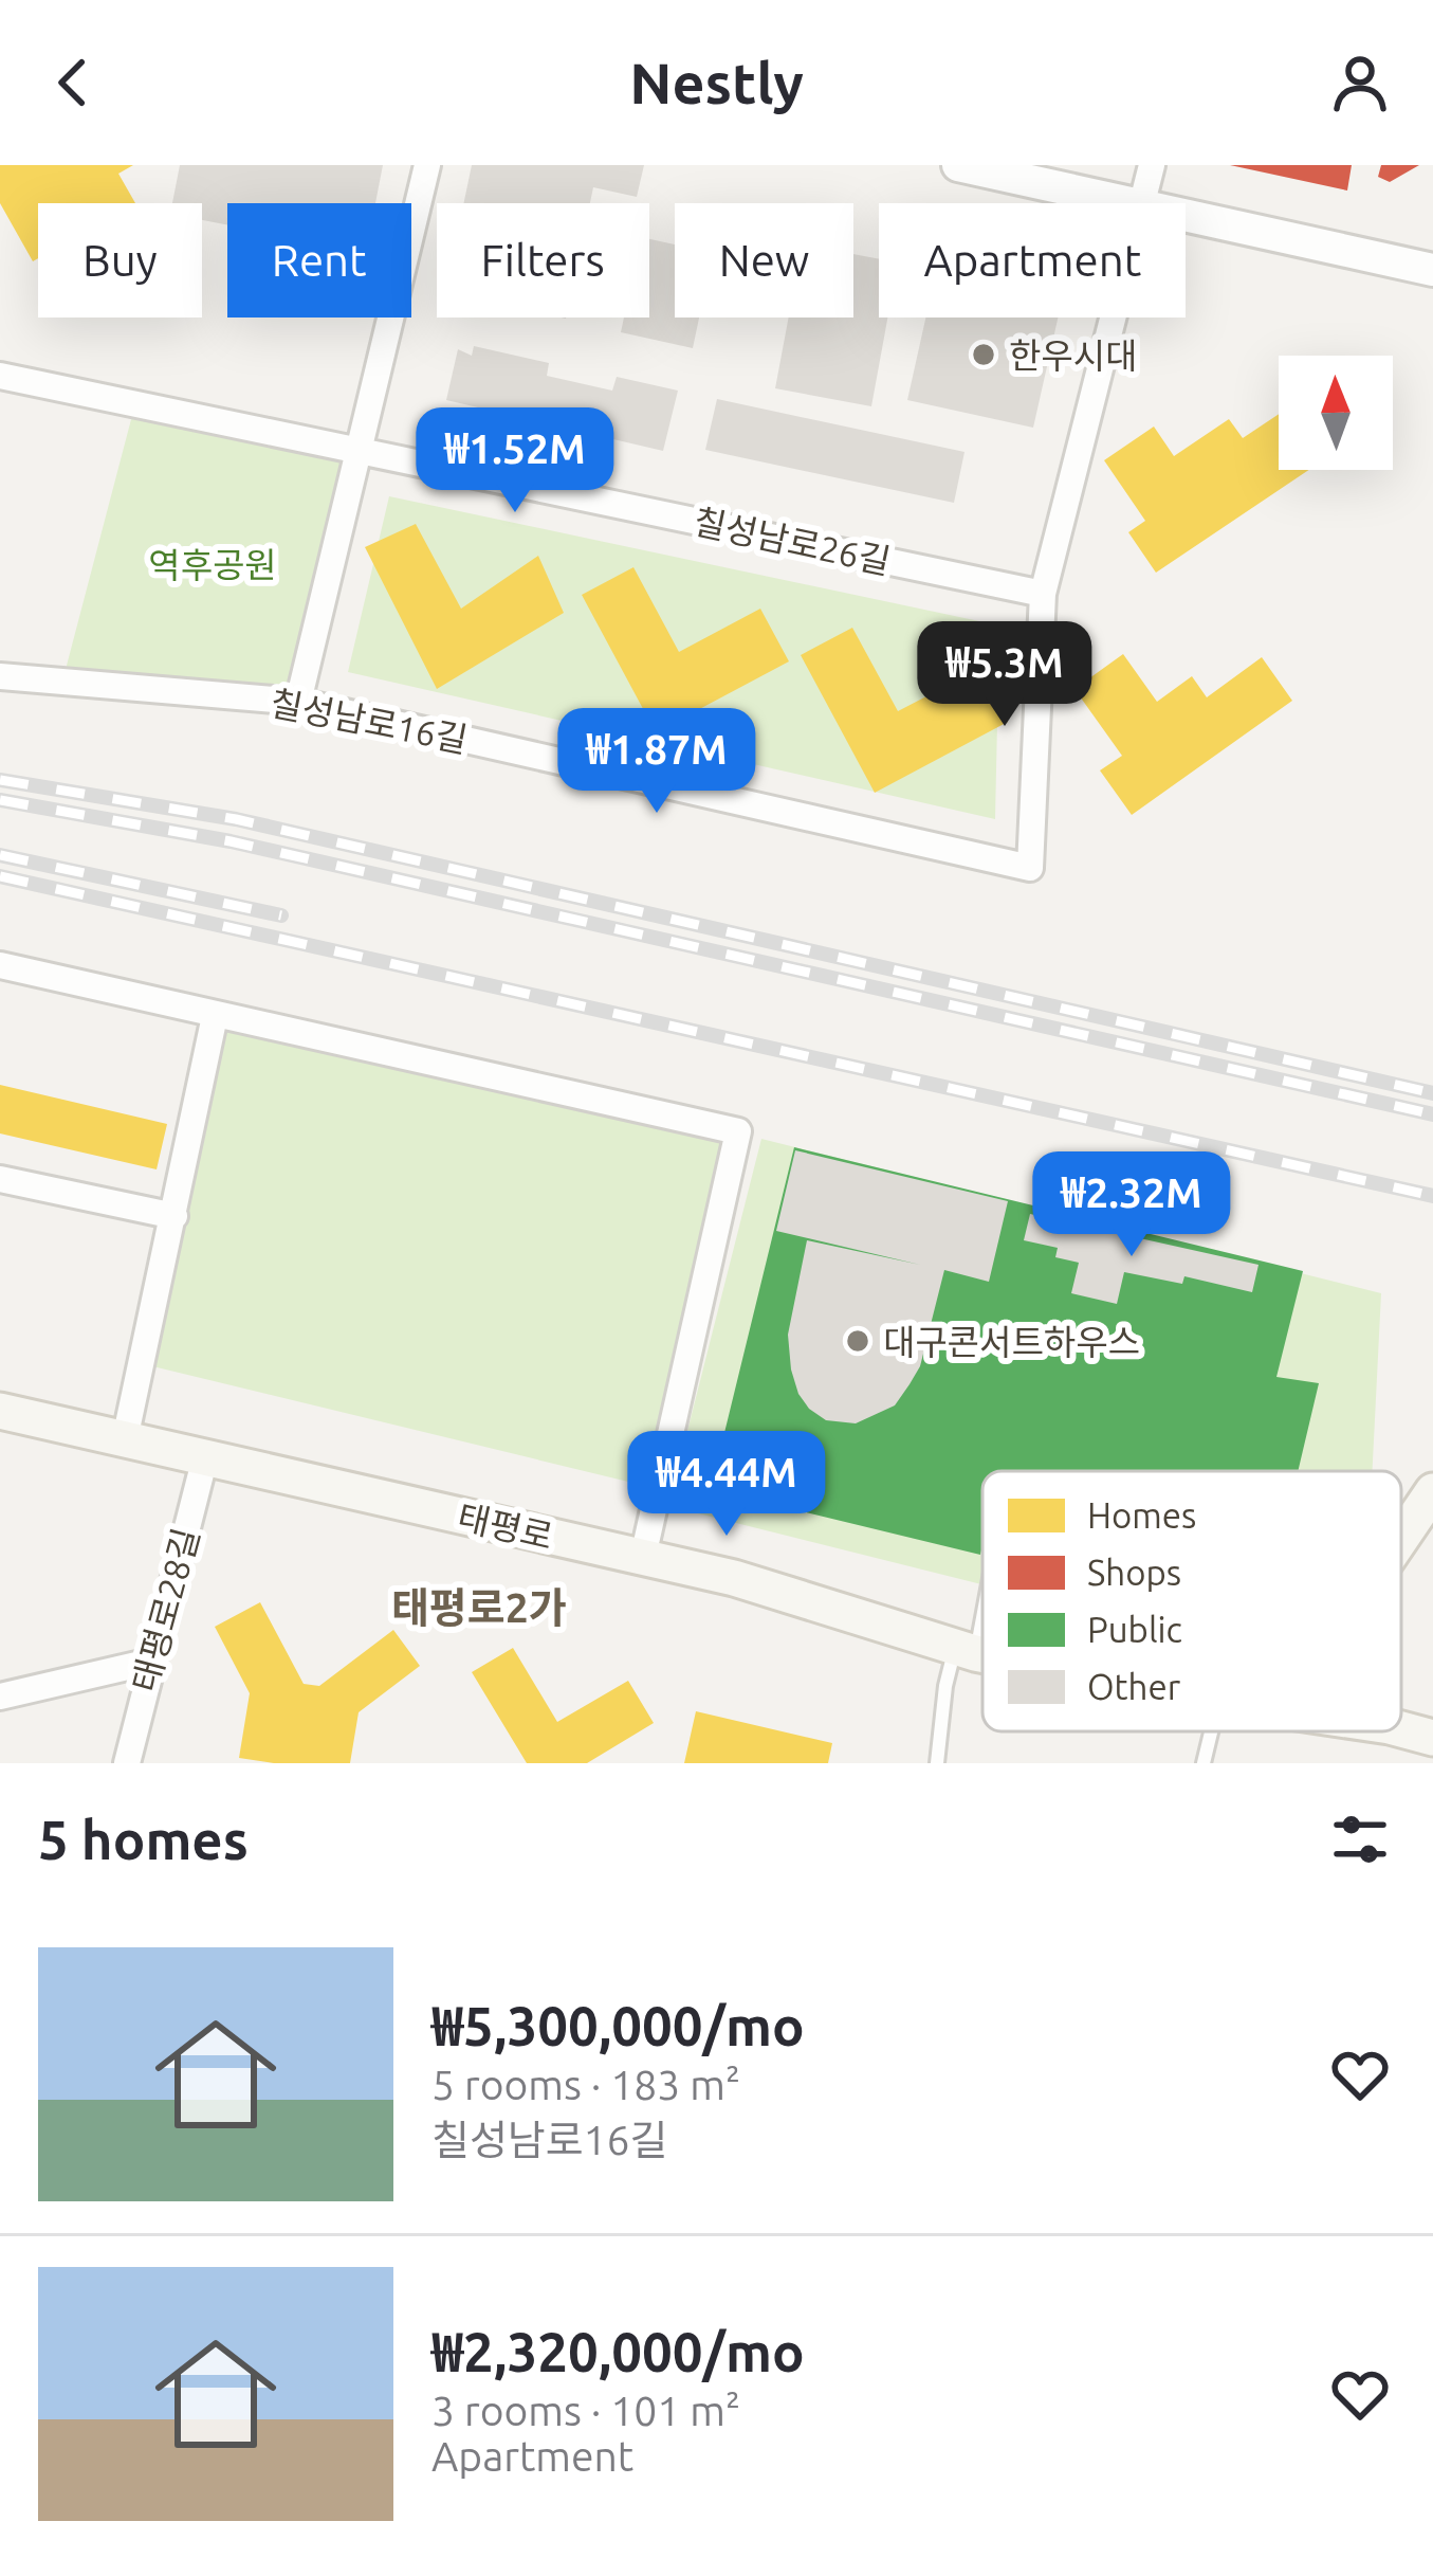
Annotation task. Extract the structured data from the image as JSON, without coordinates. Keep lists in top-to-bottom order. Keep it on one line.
{"streets":{"main road":["태평로"],"street":["칠성남로26길","칠성남로16길","태평로28길"]},"crossings":[["칠성남로26길","칠성남로16길"],["태평로","태평로28길"]],"districts":["태평로2가"],"parks":["역후공원"],"places":["한우시대","대구콘서트하우스"],"legend":["Homes","Shops","Public","Other"],"north":"top","page":{"header":"Nestly","chip":["Buy","Rent","Filters","New","Apartment"],"price":["₩1.52M","₩5.3M","₩1.87M","₩2.32M","₩4.44M"],"heading":"5 homes","list":[{"name":"₩5,300,000/mo","note":"5 rooms · 183 m² · 칠성남로16길"},{"name":"₩2,320,000/mo","note":"3 rooms · 101 m² · Apartment"}]}}
